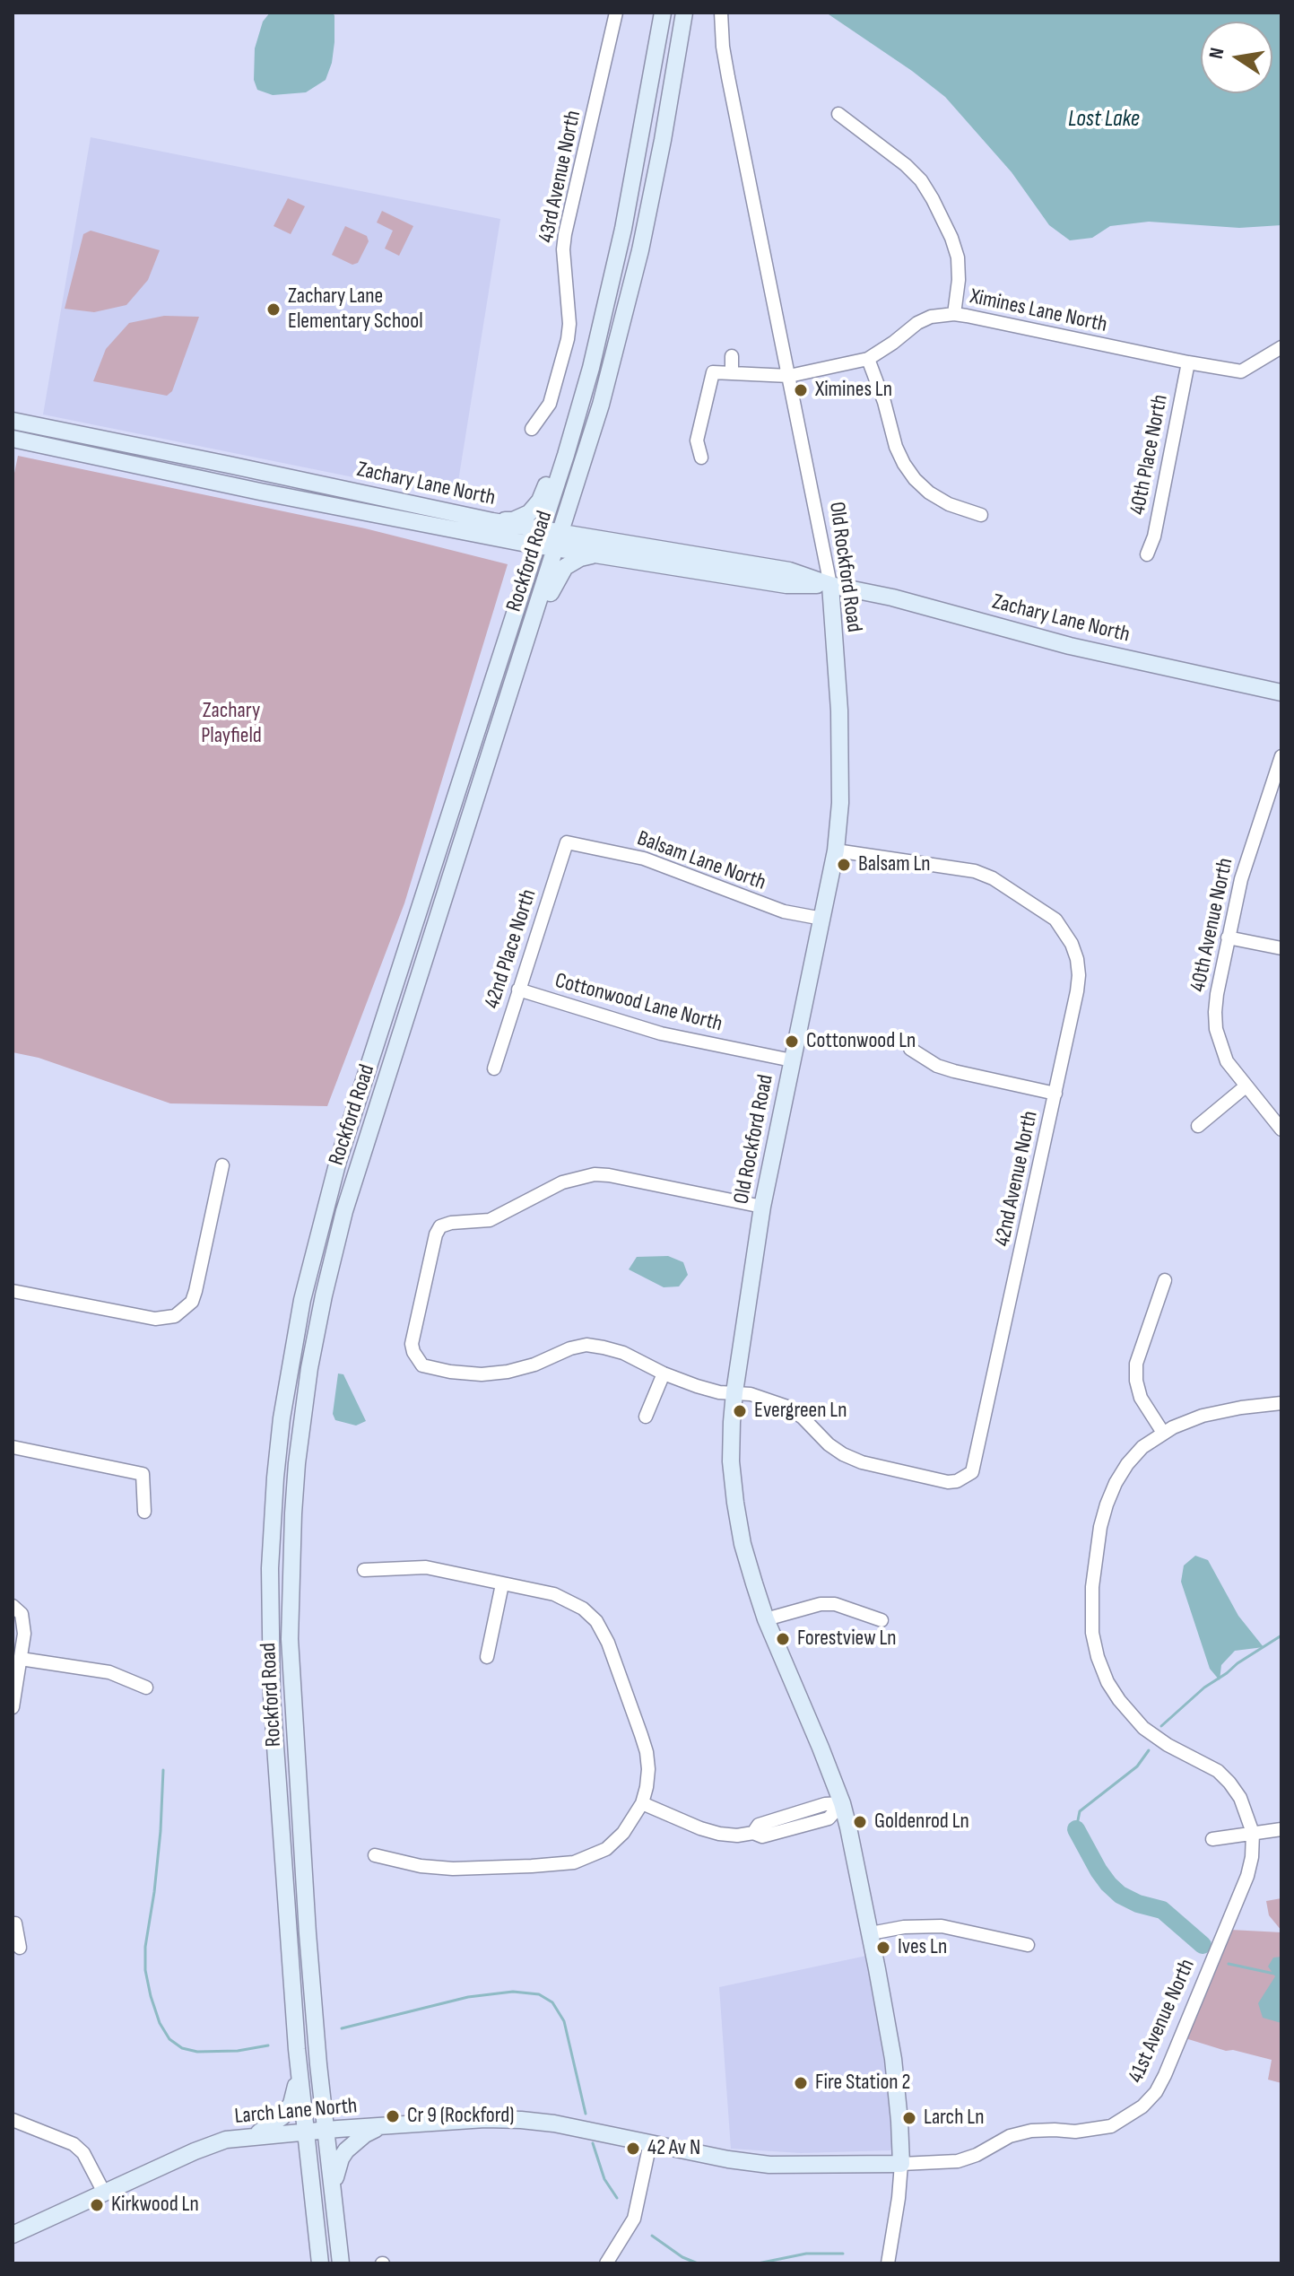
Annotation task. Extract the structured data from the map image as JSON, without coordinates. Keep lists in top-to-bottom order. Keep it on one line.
{"streets":{"main road":["Zachary Lane North","Rockford Road","Old Rockford Road","Larch Lane North"],"street":["43rd Avenue North","Ximines Lane North","40th Place North","Balsam Lane North","40th Avenue North","42nd Place North","Cottonwood Lane North","42nd Avenue North","41st Avenue North"]},"crossings":[["Ximines Lane North","40th Place North"],["Ximines Lane North","Old Rockford Road"],["Zachary Lane North","Rockford Road"],["Zachary Lane North","Old Rockford Road"],["Rockford Road","Larch Lane North"],["Old Rockford Road","Balsam Lane North"],["Old Rockford Road","Cottonwood Lane North"],["Old Rockford Road","42nd Avenue North"],["Old Rockford Road","41st Avenue North"],["Old Rockford Road","Larch Lane North"],["Balsam Lane North","42nd Place North"],["42nd Place North","Cottonwood Lane North"],["41st Avenue North","Larch Lane North"]],"water":["Lost Lake"],"parks":["Zachary Playfield"],"places":["Zachary Lane Elementary School","Ximines Ln","Balsam Ln","Cottonwood Ln","Evergreen Ln","Forestview Ln","Goldenrod Ln","Ives Ln","Fire Station 2","Cr 9 (Rockford)","Larch Ln","42 Av N","Kirkwood Ln"],"north":"left"}
